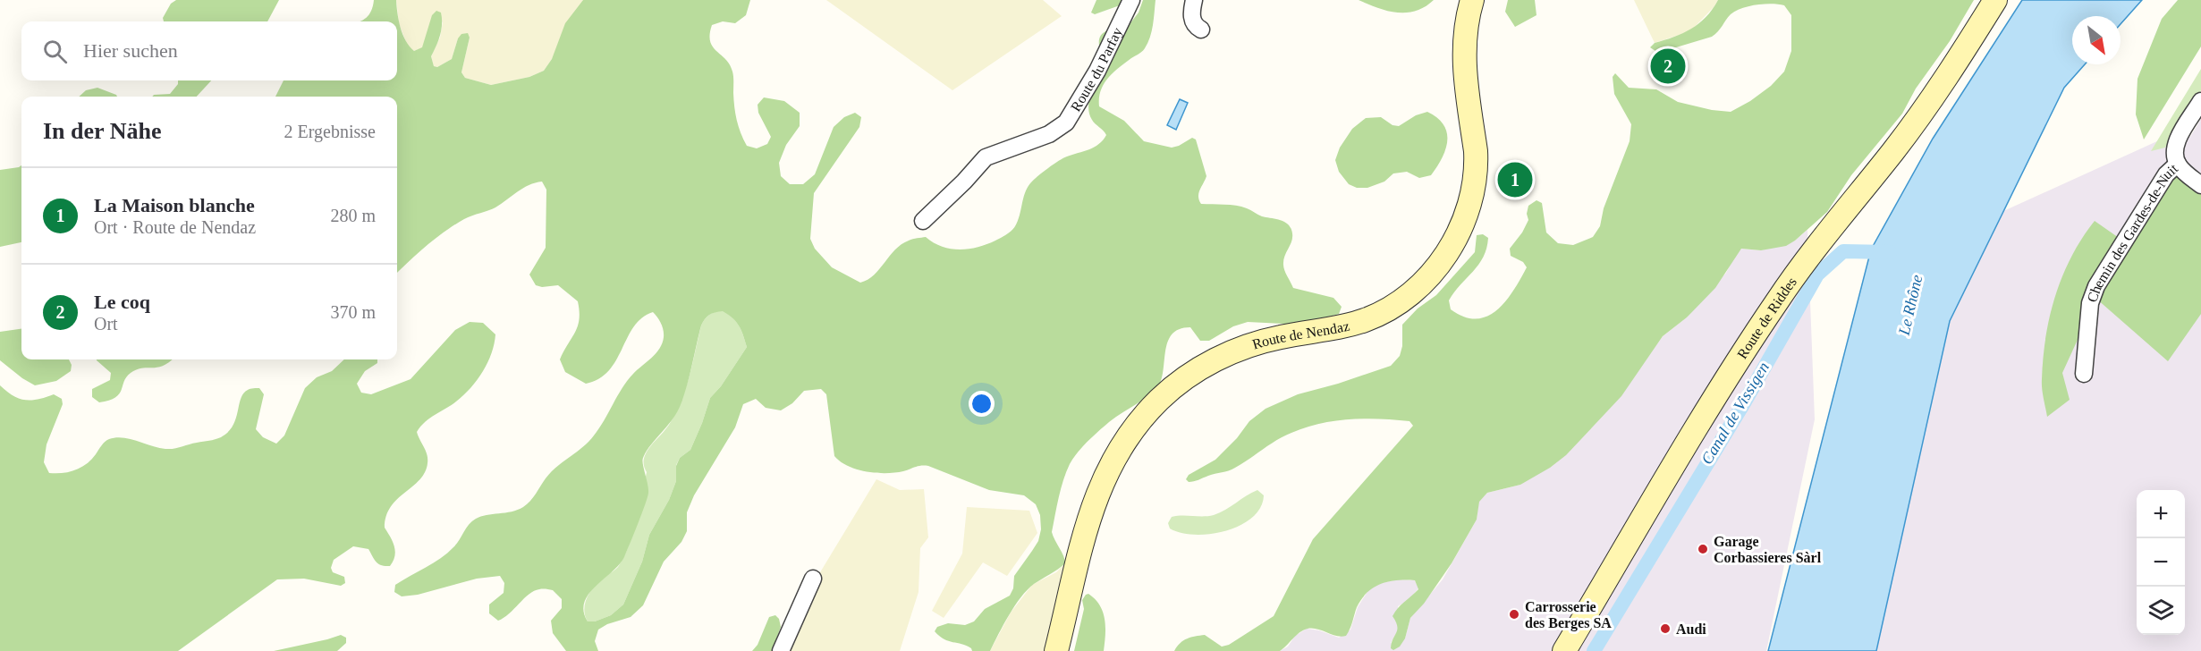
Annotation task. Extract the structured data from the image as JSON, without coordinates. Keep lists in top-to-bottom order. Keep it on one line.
{"streets":{"main road":["Route de Riddes","Route de Nendaz"],"street":["Route du Parfay","Chemin des Gardes-de-Nuit"]},"water":["Le Rhône","Canal de Vissigen"],"places":["Garage Corbassieres Sàrl","Carrosserie des Berges SA","Audi"],"north":"bottom right","page":{"search":"Hier suchen","pins":["2","1"],"heading":["In der Nähe","2 Ergebnisse"],"list":[{"mark":"1","name":"La Maison blanche","note":"Ort · Route de Nendaz","value":"280 m"},{"mark":"2","name":"Le coq","note":"Ort","value":"370 m"}],"map_buttons":["+","−"]}}
